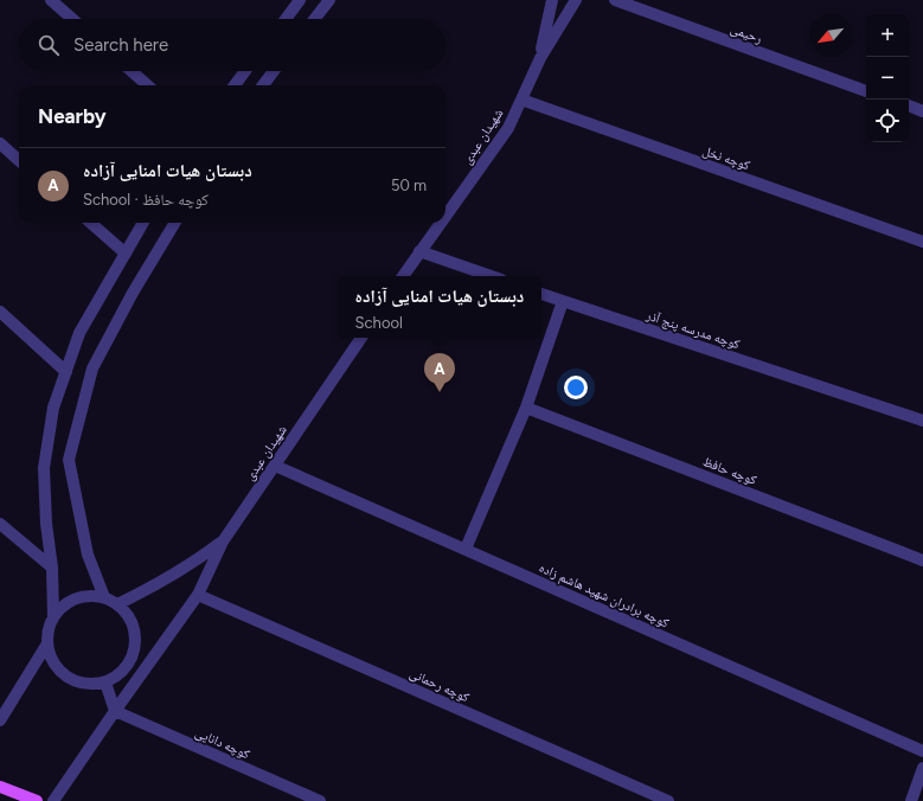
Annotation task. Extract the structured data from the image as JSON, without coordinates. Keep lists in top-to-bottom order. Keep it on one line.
{"streets":{"street":["رحیمی","شهیدان عبدی","کوچه نخل","کوچه مدرسه پنج آذر","کوچه حافظ","کوچه برادران شهید هاشم زاده","کوچه رحمانی","کوچه دانایی"]},"crossings":[["شهیدان عبدی","کوچه نخل"],["شهیدان عبدی","کوچه برادران شهید هاشم زاده"],["شهیدان عبدی","کوچه رحمانی"],["شهیدان عبدی","کوچه دانایی"]],"north":"bottom left","page":{"map_buttons":["+","−"],"search":"Search here","heading":"Nearby","list":[{"mark":"A","name":"دبستان هیات امنایی آزاده","note":"School · کوچه حافظ","value":"50 m"}],"popup":["دبستان هیات امنایی آزاده","School"],"pins":"A"}}
